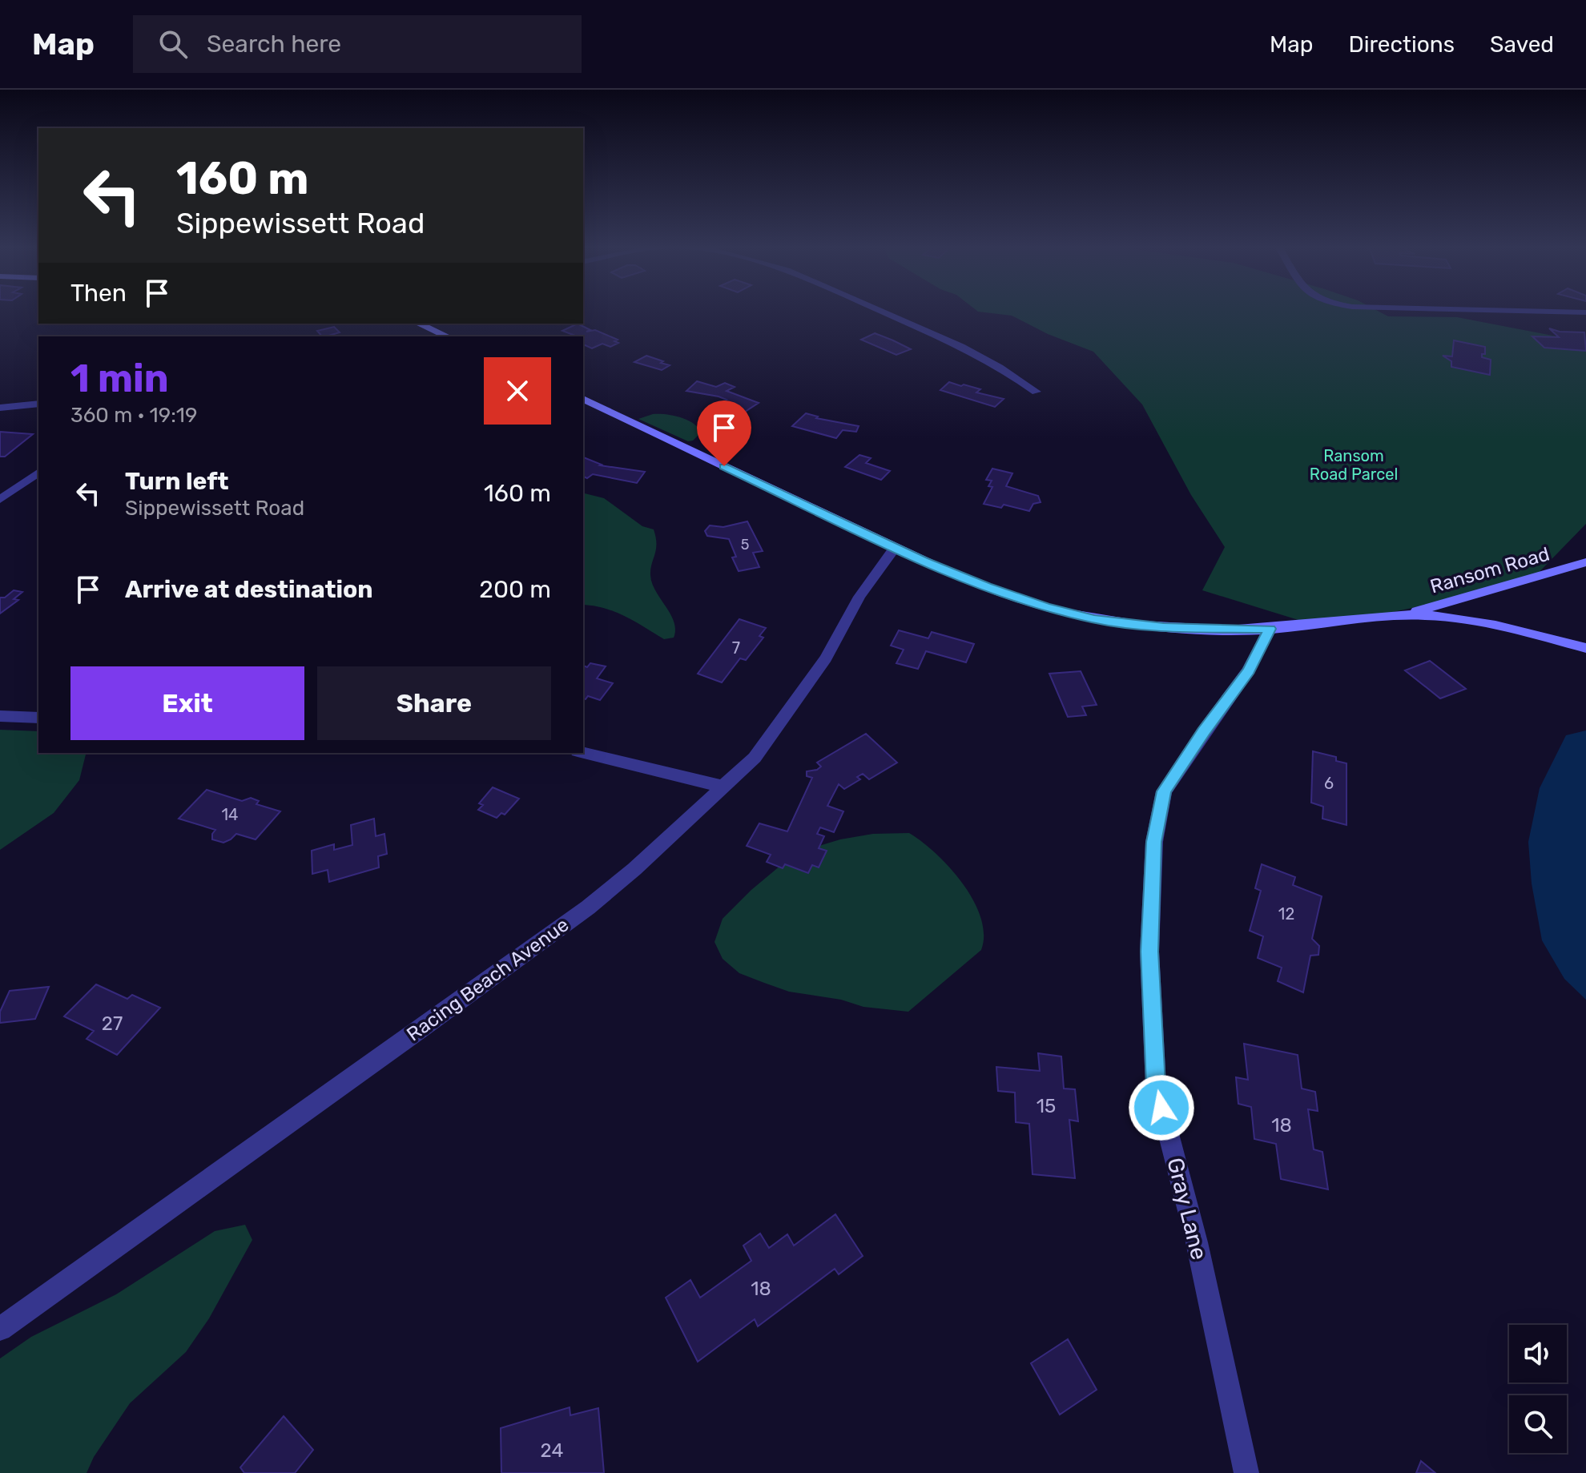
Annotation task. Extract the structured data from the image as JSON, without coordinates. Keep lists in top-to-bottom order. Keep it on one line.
{"streets":{"main road":["Ransom Road"],"street":["Racing Beach Avenue","Gray Lane"]},"parks":["Ransom Road Parcel"],"house_numbers":["5","7","6","14","12","27","15","18","18","24"],"page":{"header":"Map","search":"Search here","nav":["Map","Directions","Saved"],"turn":["160 m","Sippewissett Road"],"then":"Then","heading":["1 min","360 m · 19:19"],"list":[{"name":"Turn left","note":"Sippewissett Road","value":"160 m"},{"name":"Arrive at destination","value":"200 m"}],"buttons":["Exit","Share"]}}
